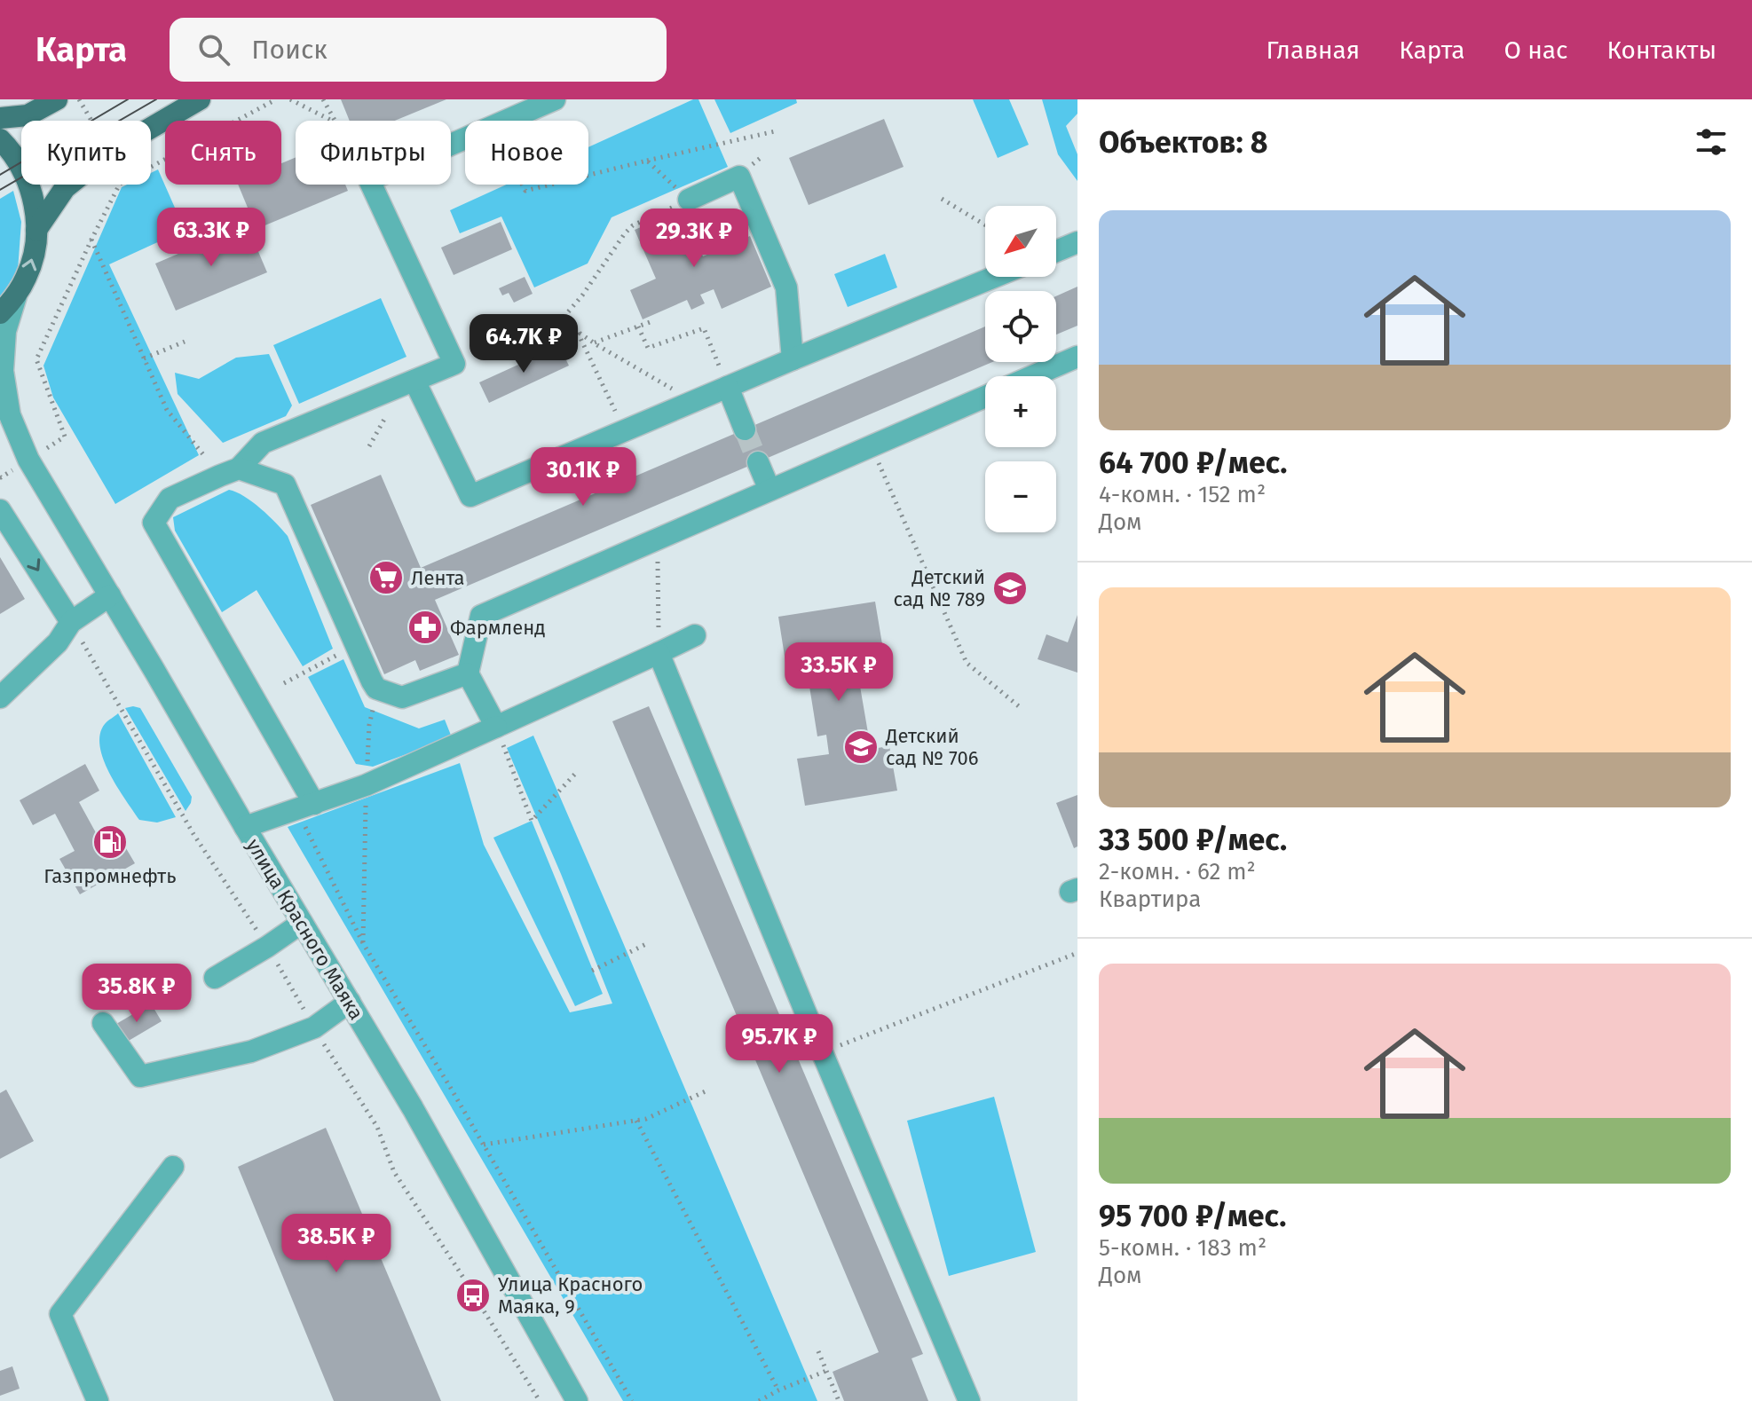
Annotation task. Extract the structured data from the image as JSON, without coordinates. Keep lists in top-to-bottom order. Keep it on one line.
{"streets":{"street":["улица Красного Маяка"]},"places":{"supermarket":["Лента"],"school or university":["Детский сад № 789","Детский сад № 706"],"pharmacy":["Фармленд"],"fuel station":["Газпромнефть"],"bus stop":["Улица Красного Маяка, 9"]},"north":"bottom left","page":{"header":"Карта","search":"Поиск","nav":["Главная","Карта","О нас","Контакты"],"heading":"Объектов: 8","chip":["Купить","Снять","Фильтры","Новое"],"list":[{"name":"64 700 ₽/мес.","note":"4-комн. · 152 m² · Дом"},{"name":"33 500 ₽/мес.","note":"2-комн. · 62 m² · Квартира"},{"name":"95 700 ₽/мес.","note":"5-комн. · 183 m² · Дом"}],"map_buttons":["+","−"],"price":["63.3K ₽","29.3K ₽","64.7K ₽","30.1K ₽","33.5K ₽","35.8K ₽","95.7K ₽","38.5K ₽"]}}
